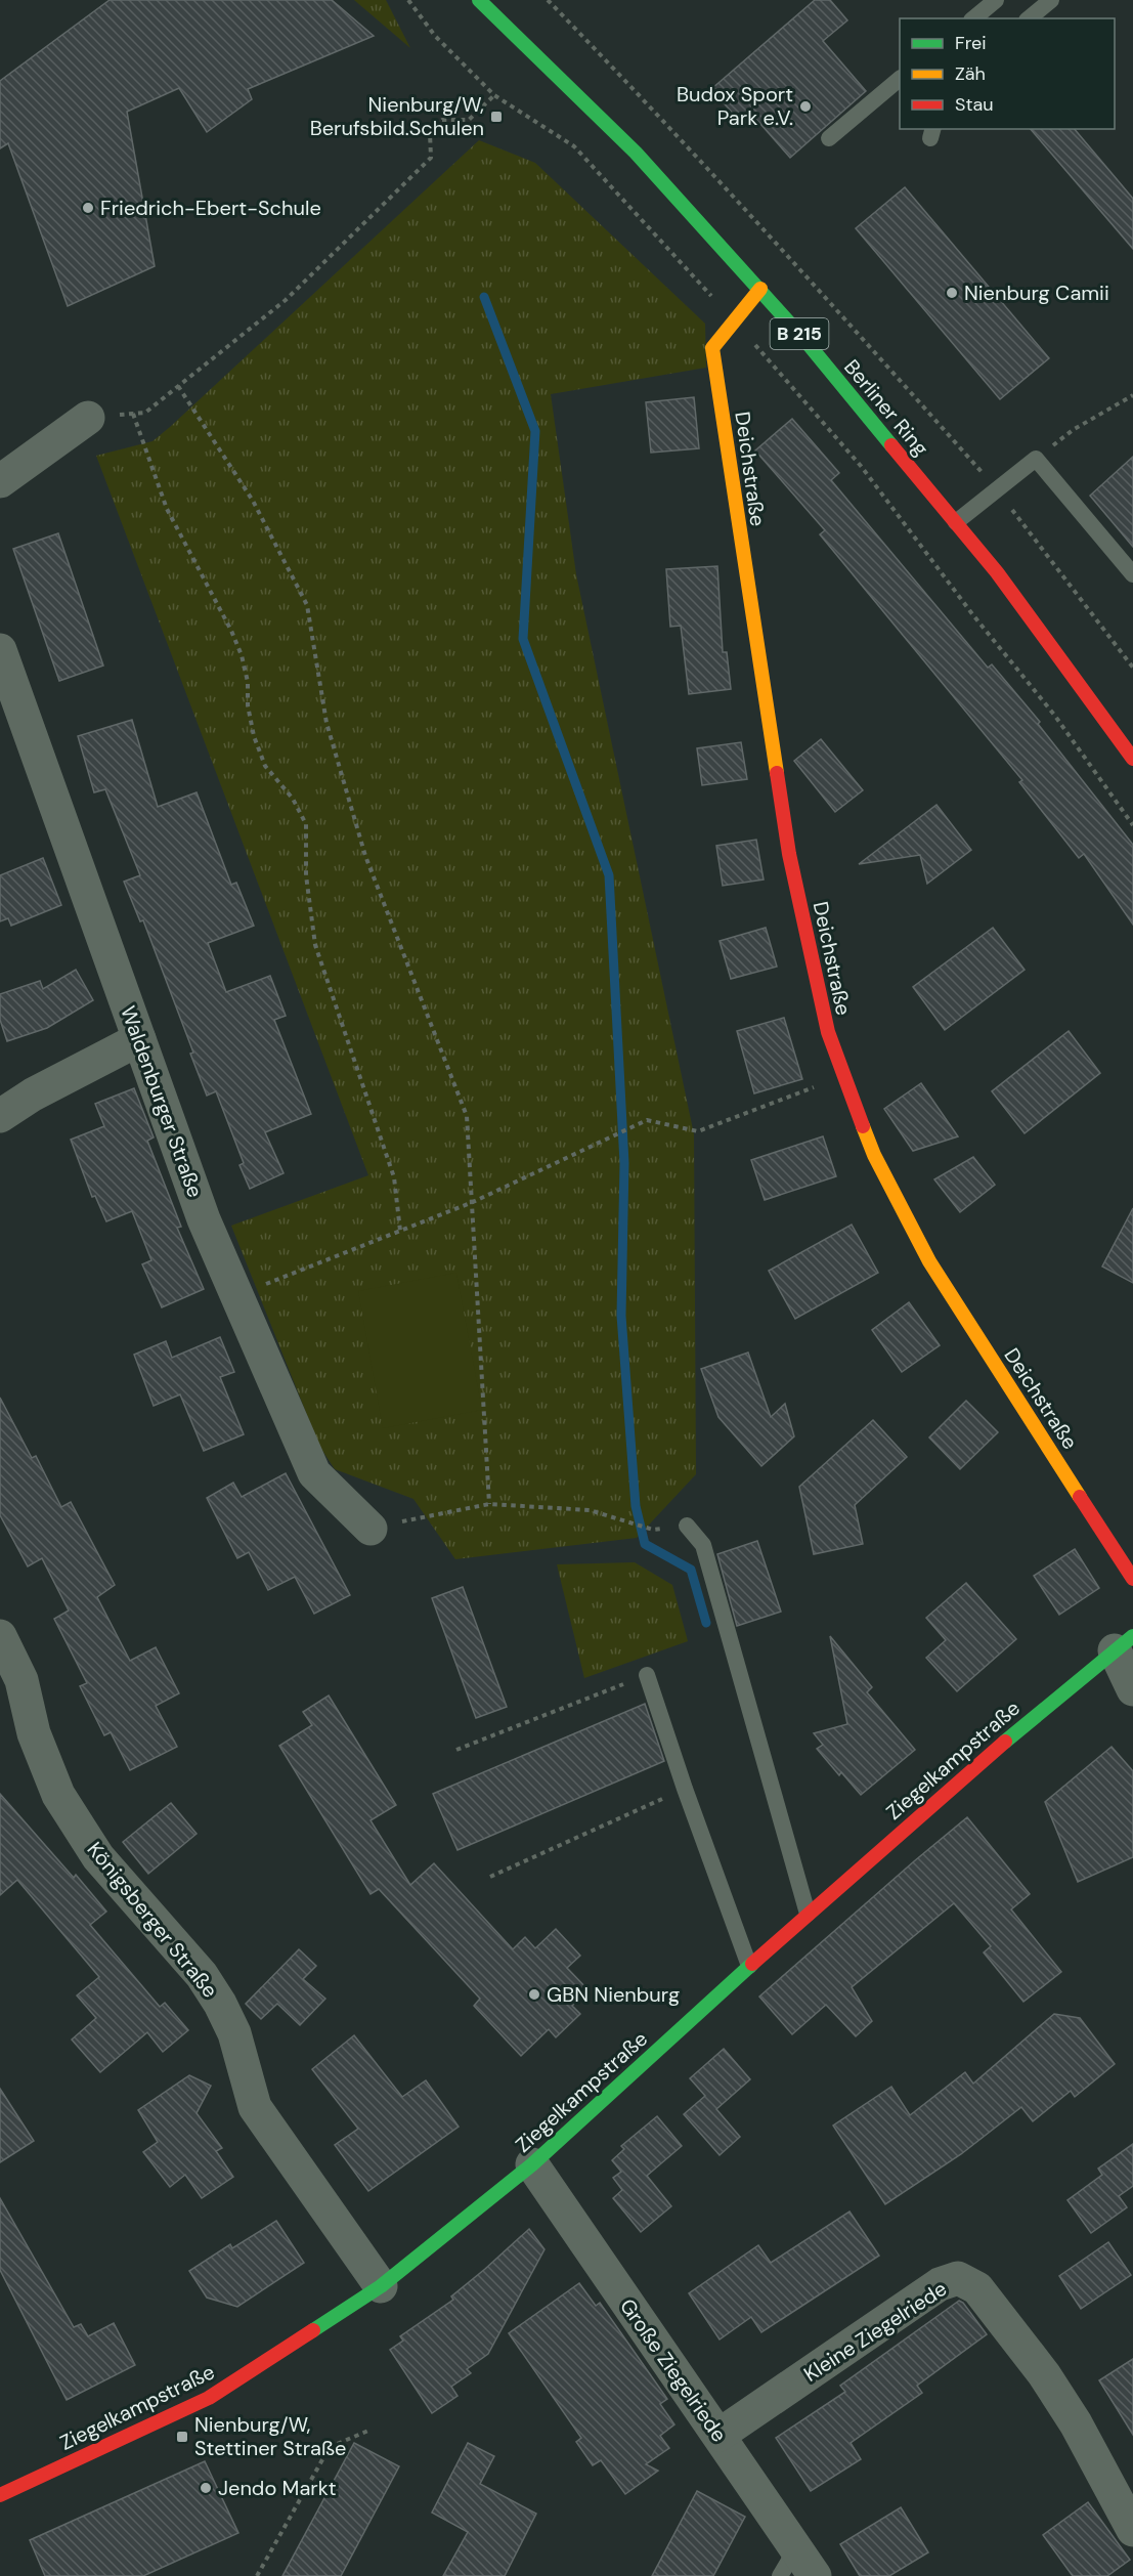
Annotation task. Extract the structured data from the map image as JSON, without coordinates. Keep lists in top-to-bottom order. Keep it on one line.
{"streets":{"street":["B 215","Berliner Ring","Deichstraße","Waldenburger Straße","Ziegelkampstraße","Königsberger Straße","Kleine Ziegelriede","Große Ziegelriede"]},"crossings":[["Berliner Ring","Deichstraße"],["Ziegelkampstraße","Königsberger Straße"],["Ziegelkampstraße","Große Ziegelriede"],["Kleine Ziegelriede","Große Ziegelriede"]],"places":{"other":["Budox Sport Park e.V.","Friedrich-Ebert-Schule","Nienburg Camii","GBN Nienburg","Jendo Markt"],"transit":["Nienburg/W, Berufsbild.Schulen","Nienburg/W, Stettiner Straße"]},"legend":["Frei","Zäh","Stau"]}
